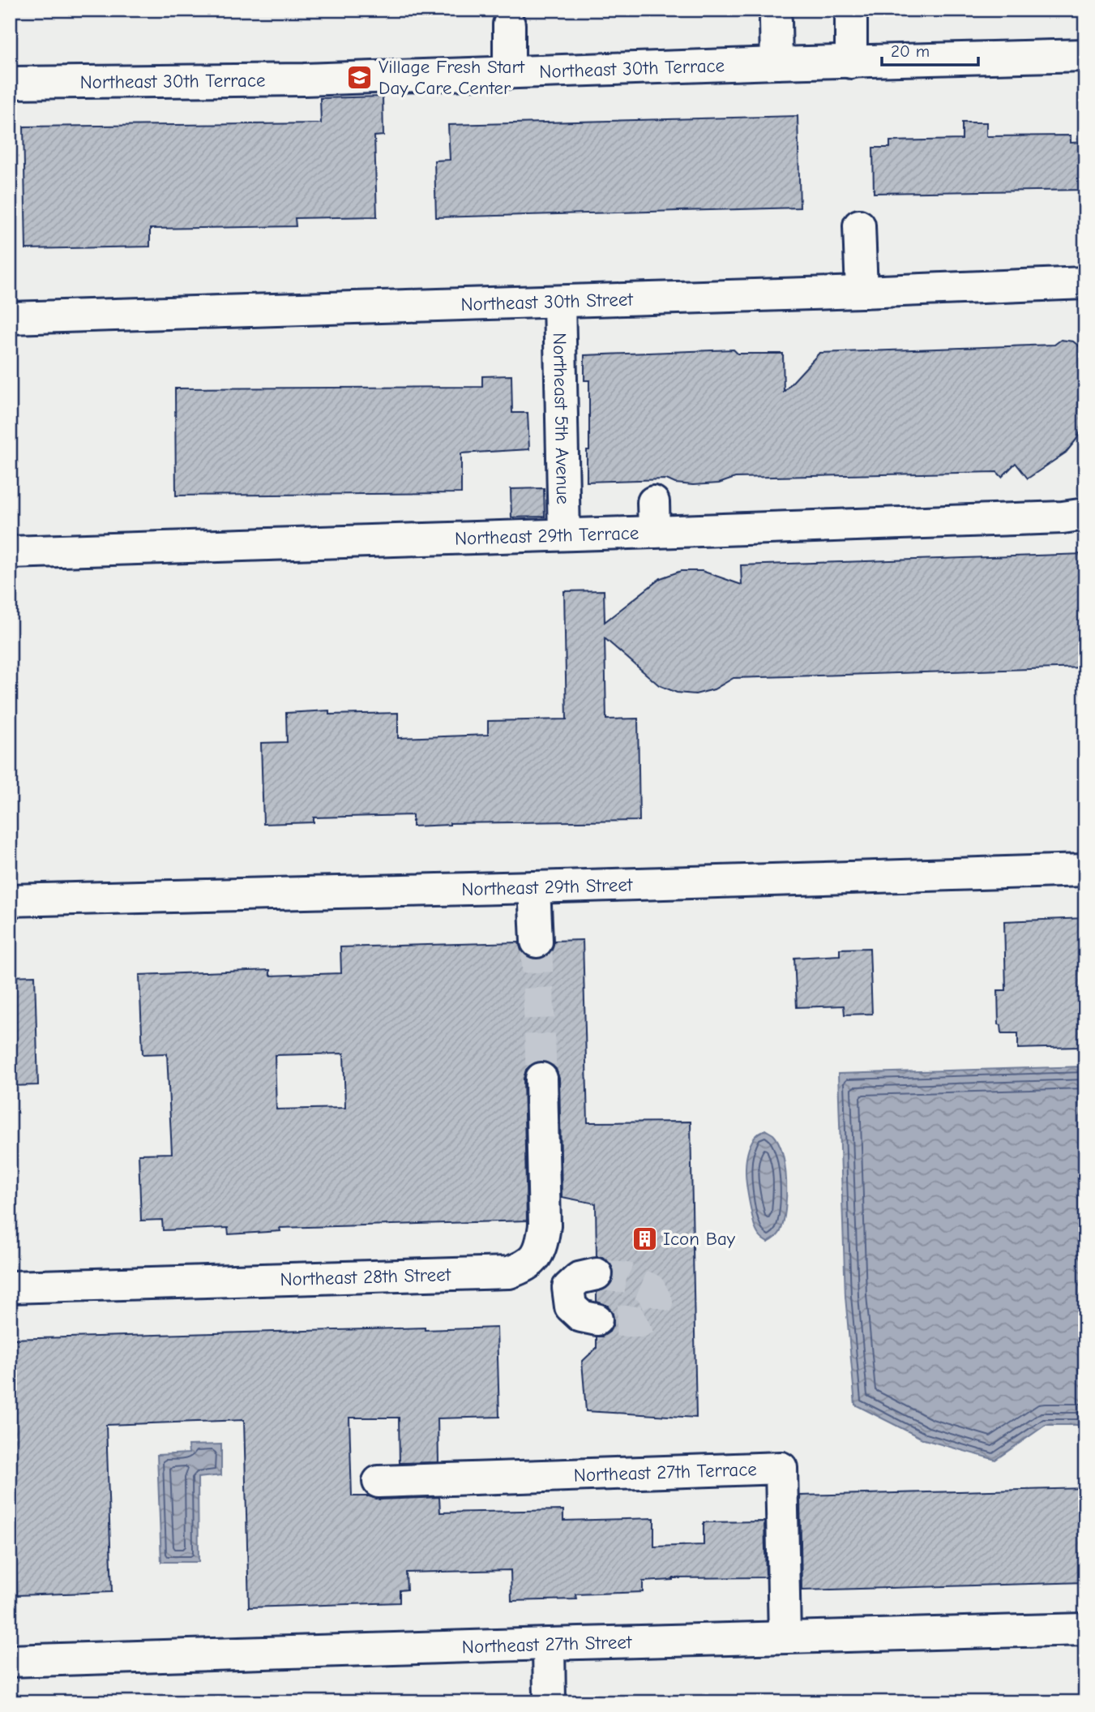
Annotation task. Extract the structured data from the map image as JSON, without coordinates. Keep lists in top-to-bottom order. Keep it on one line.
{"streets":{"street":["Northeast 30th Terrace","Northeast 30th Street","Northeast 5th Avenue","Northeast 29th Terrace","Northeast 29th Street","Northeast 28th Street","Northeast 27th Terrace","Northeast 27th Street"]},"crossings":[["Northeast 30th Street","Northeast 5th Avenue"],["Northeast 5th Avenue","Northeast 29th Terrace"],["Northeast 27th Terrace","Northeast 27th Street"]],"places":{"school or university":["Village Fresh Start Day Care Center"],"building":["Icon Bay"]},"scale_bar":"20 m"}
